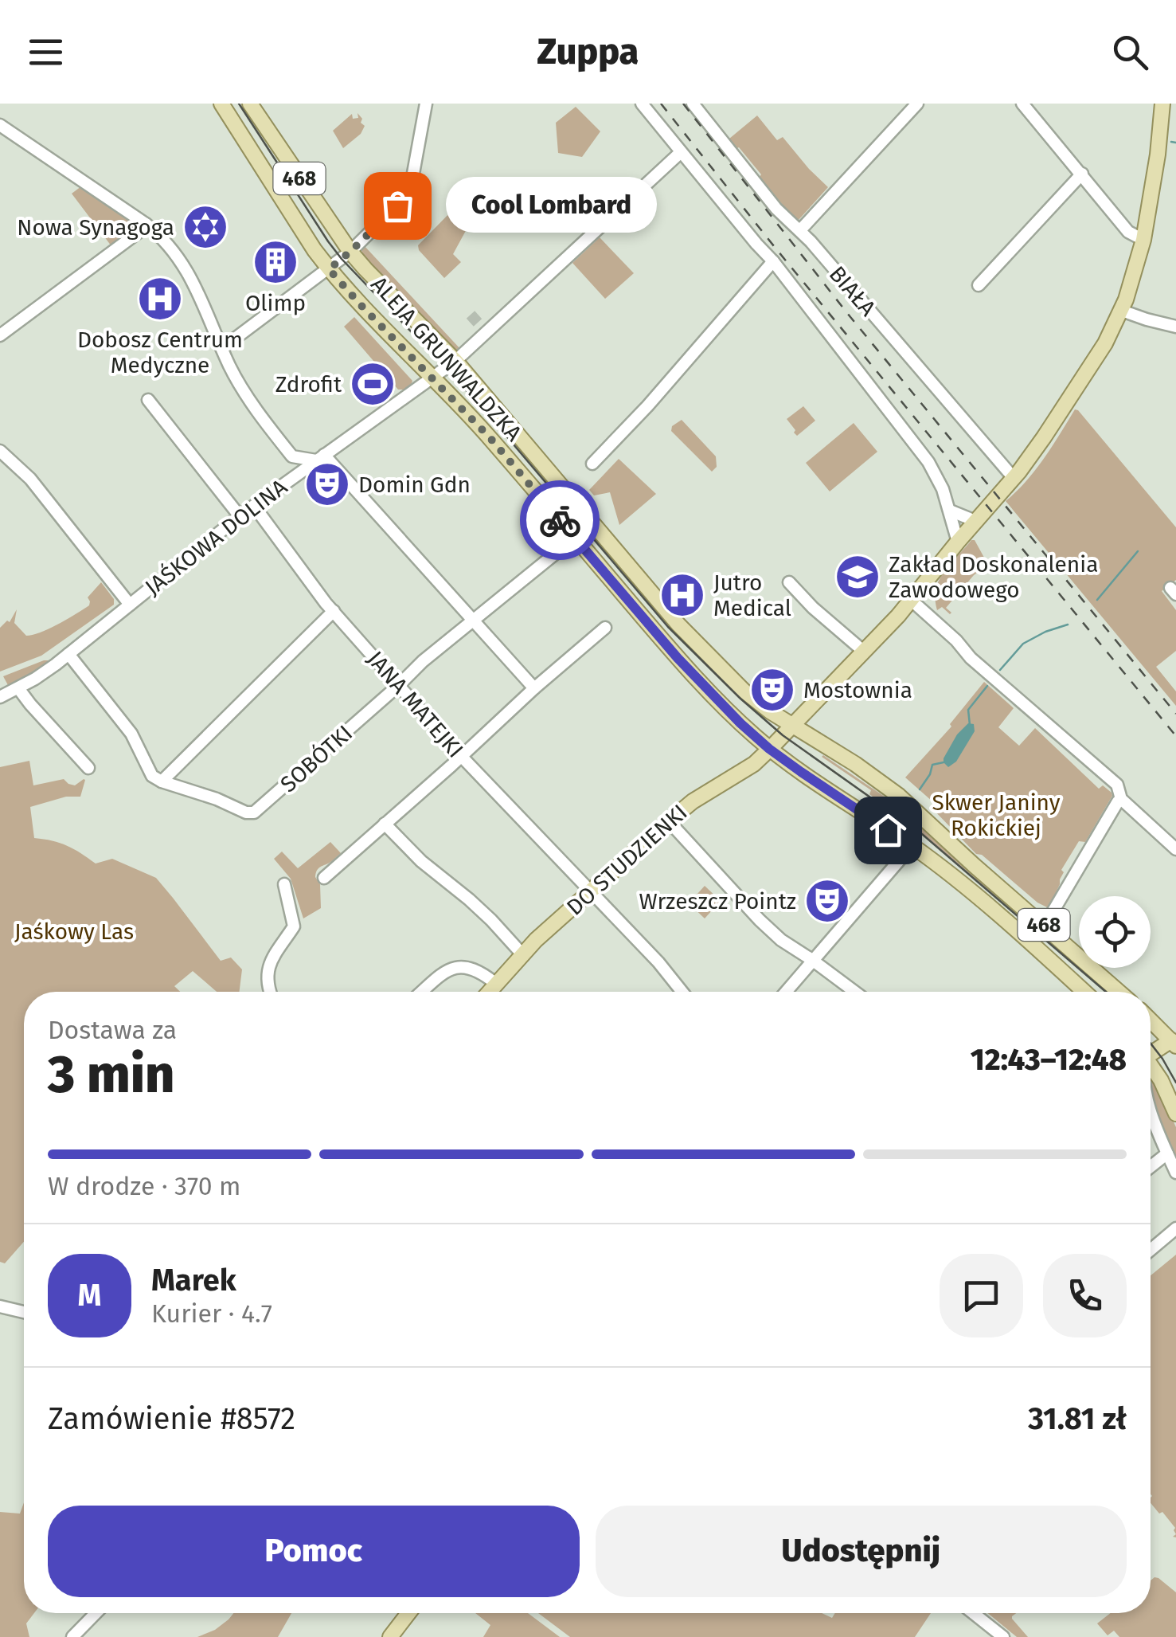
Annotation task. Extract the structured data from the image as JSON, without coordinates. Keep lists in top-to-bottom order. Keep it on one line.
{"streets":{"main road":["468","ALEJA GRUNWALDZKA","DO STUDZIENKI"],"street":["BIAŁA","JAŚKOWA DOLINA","JANA MATEJKI","SOBÓTKI"]},"crossings":[["BIAŁA","DO STUDZIENKI"],["ALEJA GRUNWALDZKA","JAŚKOWA DOLINA"],["ALEJA GRUNWALDZKA","SOBÓTKI"],["ALEJA GRUNWALDZKA","DO STUDZIENKI"],["JAŚKOWA DOLINA","JANA MATEJKI"],["JANA MATEJKI","SOBÓTKI"],["JANA MATEJKI","DO STUDZIENKI"]],"parks":["Skwer Janiny Rokickiej","Jaśkowy Las"],"places":{"other":["Cool Lombard"],"synagogue":["Nowa Synagoga"],"building":["Olimp"],"hospital":["Dobosz Centrum Medyczne","Jutro Medical"],"sports":["Zdrofit"],"theatre":["Domin Gdn","Mostownia","Wrzeszcz Pointz"],"school or university":["Zakład Doskonalenia Zawodowego"]},"page":{"header":"Zuppa","bubble":"Cool Lombard","heading":["3 min","Dostawa za","12:43–12:48"],"panel":["Marek","Kurier · 4.7","Zamówienie #8572","31.81 zł"],"bar":"W drodze · 370 m","round":"M","buttons":["Pomoc","Udostępnij"]}}
